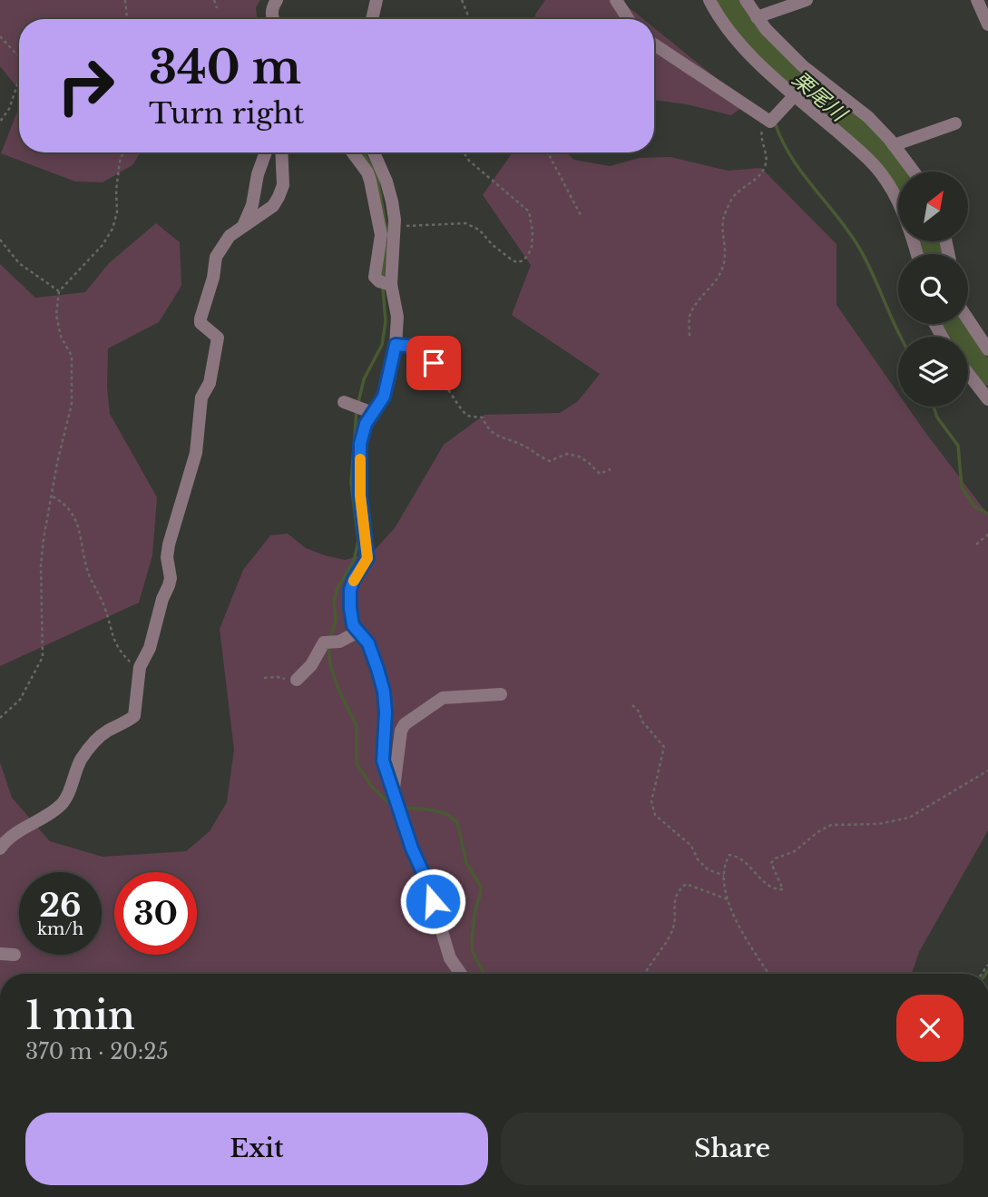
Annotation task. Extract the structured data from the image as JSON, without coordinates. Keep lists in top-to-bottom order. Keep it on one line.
{"water":["栗尾川"],"north":"top right","page":{"turn":["340 m","Turn right"],"speed":"26 km/h","limit":"30","heading":["1 min","370 m · 20:25"],"buttons":["Exit","Share"]}}
